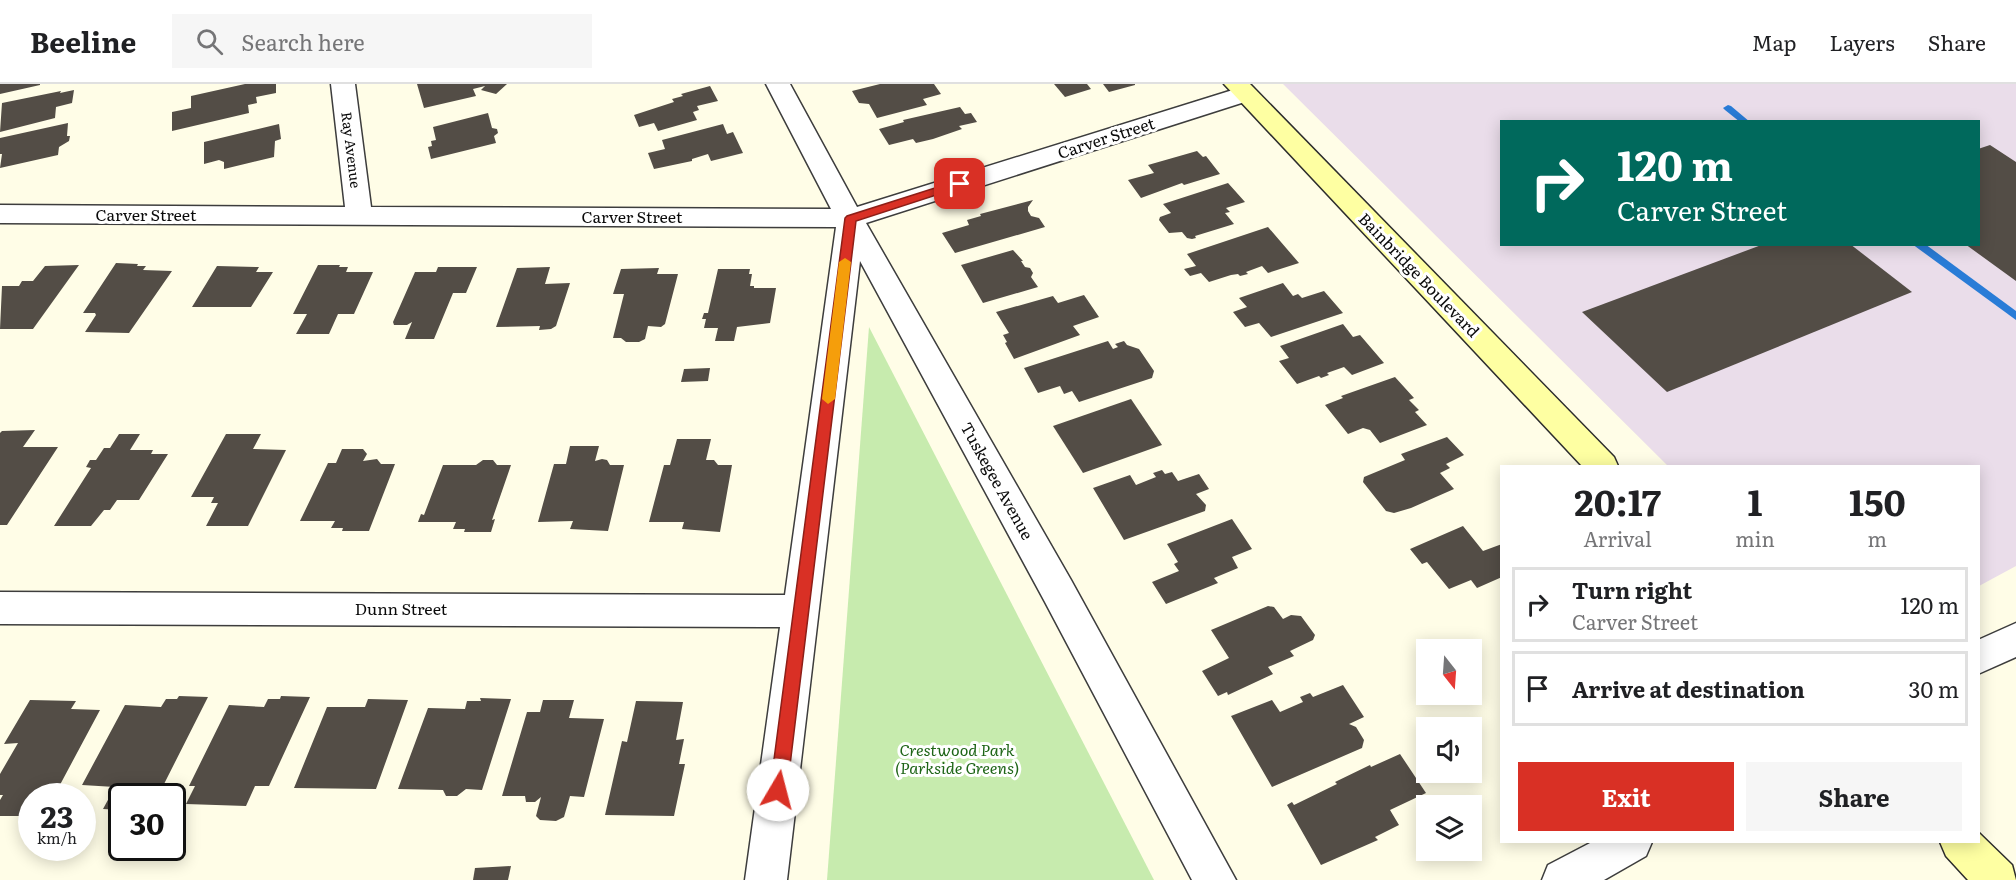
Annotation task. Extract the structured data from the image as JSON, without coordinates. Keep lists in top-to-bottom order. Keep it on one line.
{"streets":{"main road":["Bainbridge Boulevard"],"street":["Carver Street","Ray Avenue","Tuskegee Avenue","Dunn Street"]},"crossings":[["Carver Street","Ray Avenue"],["Carver Street","Bainbridge Boulevard"],["Carver Street","Tuskegee Avenue"]],"parks":["Crestwood Park (Parkside Greens)"],"north":"bottom","page":{"header":"Beeline","search":"Search here","nav":["Map","Layers","Share"],"turn":["120 m","Carver Street"],"eta":["20:17","Arrival","1","min","150","m"],"list":[{"name":"Turn right","note":"Carver Street","value":"120 m"},{"name":"Arrive at destination","value":"30 m"}],"buttons":["Exit","Share"],"speed":"23 km/h","limit":"30"}}
